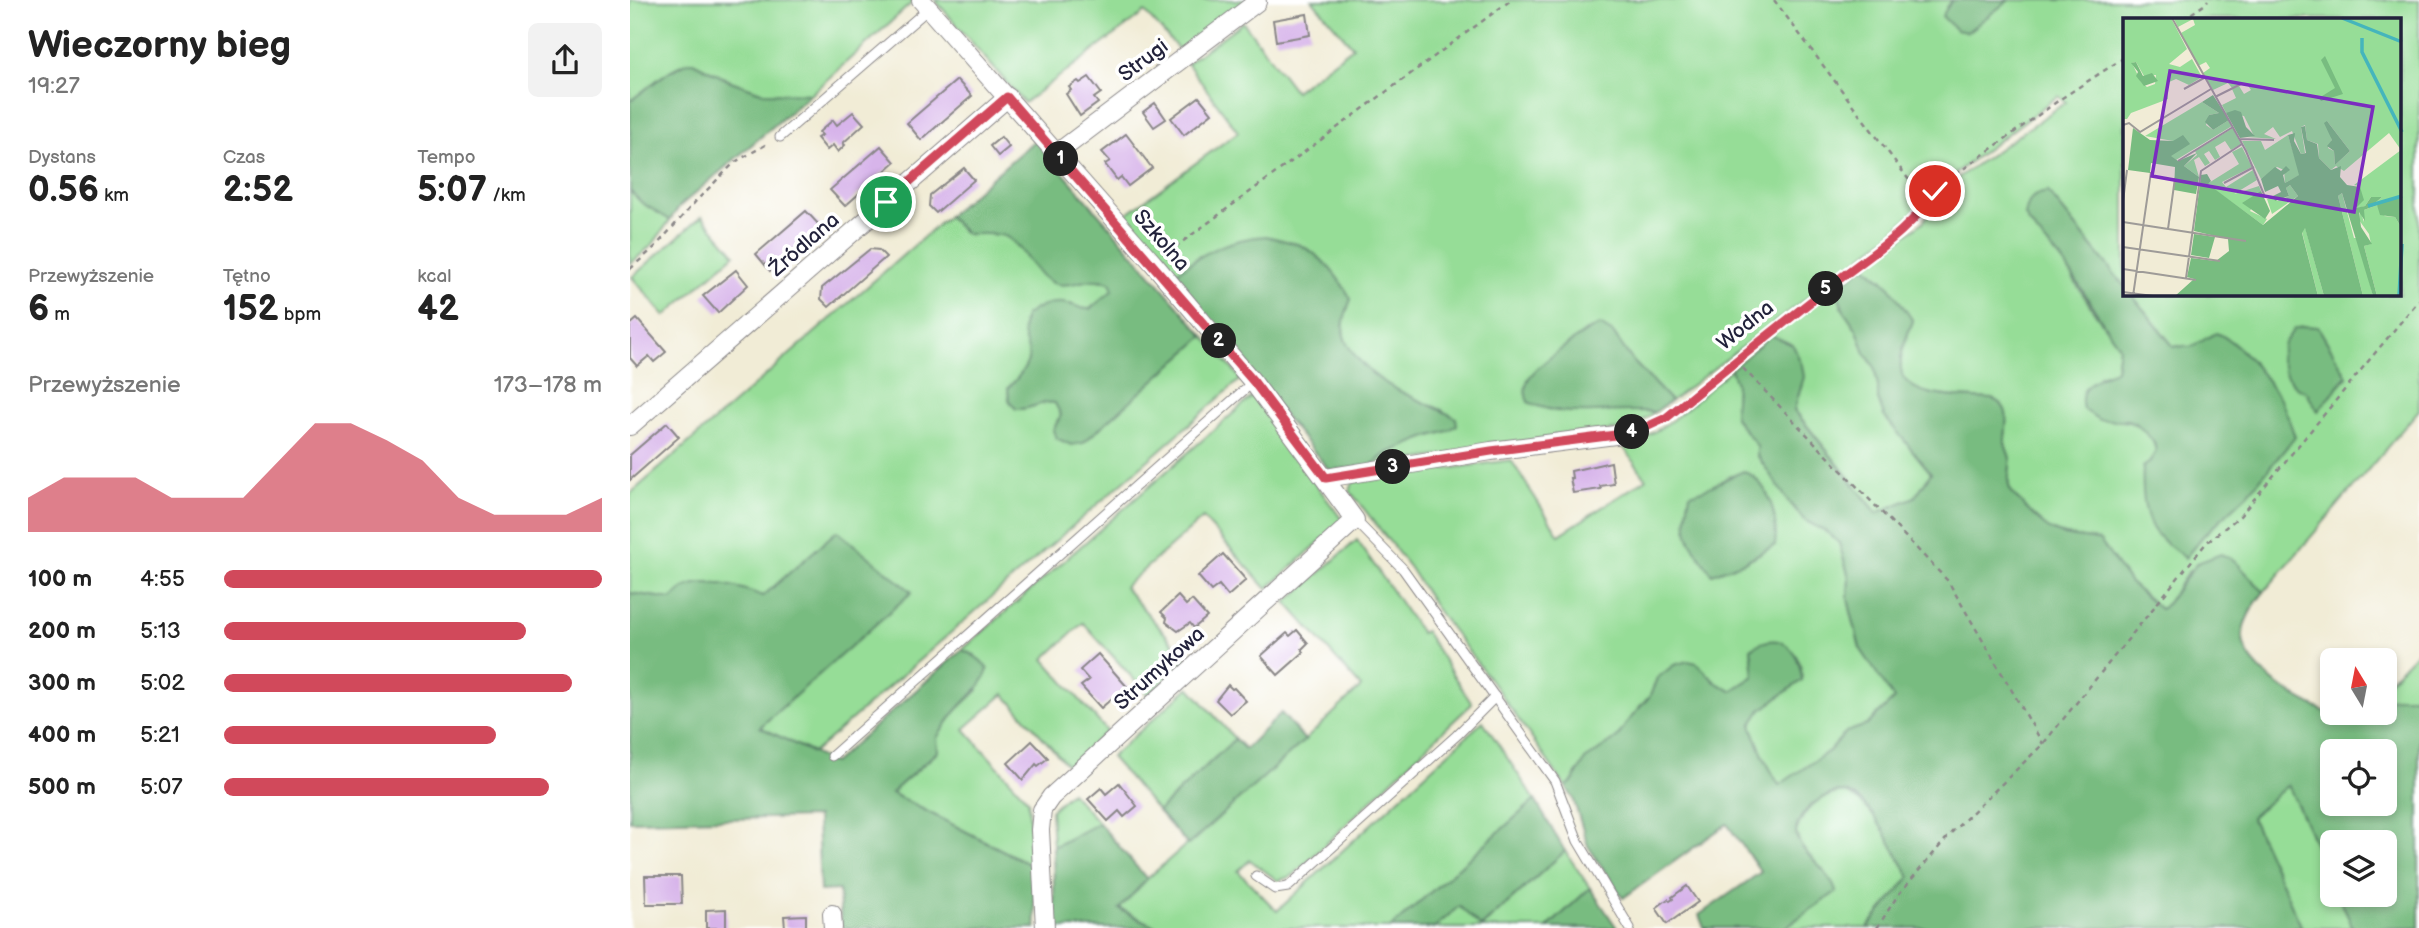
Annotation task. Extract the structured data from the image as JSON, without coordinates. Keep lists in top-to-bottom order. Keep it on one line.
{"streets":{"street":["Strugi","Szkolna","Źródlana","Strumykowa"],"path":["Wodna"]},"crossings":[["Strugi","Szkolna"],["Szkolna","Źródlana"],["Szkolna","Strumykowa"]],"north":"top","page":{"heading":["Wieczorny bieg","19:27"],"stats":[["Dystans","0.56 km"],["Czas","2:52"],["Tempo","5:07 /km"],["Przewyższenie","6 m"],["Tętno","152 bpm"],["kcal","42"]],"pins":["1","5","2","4","3"],"chart":["Przewyższenie","173–178 m"],"list":[{"name":"100 m","note":"4:55"},{"name":"200 m","note":"5:13"},{"name":"300 m","note":"5:02"},{"name":"400 m","note":"5:21"},{"name":"500 m","note":"5:07"}]}}
